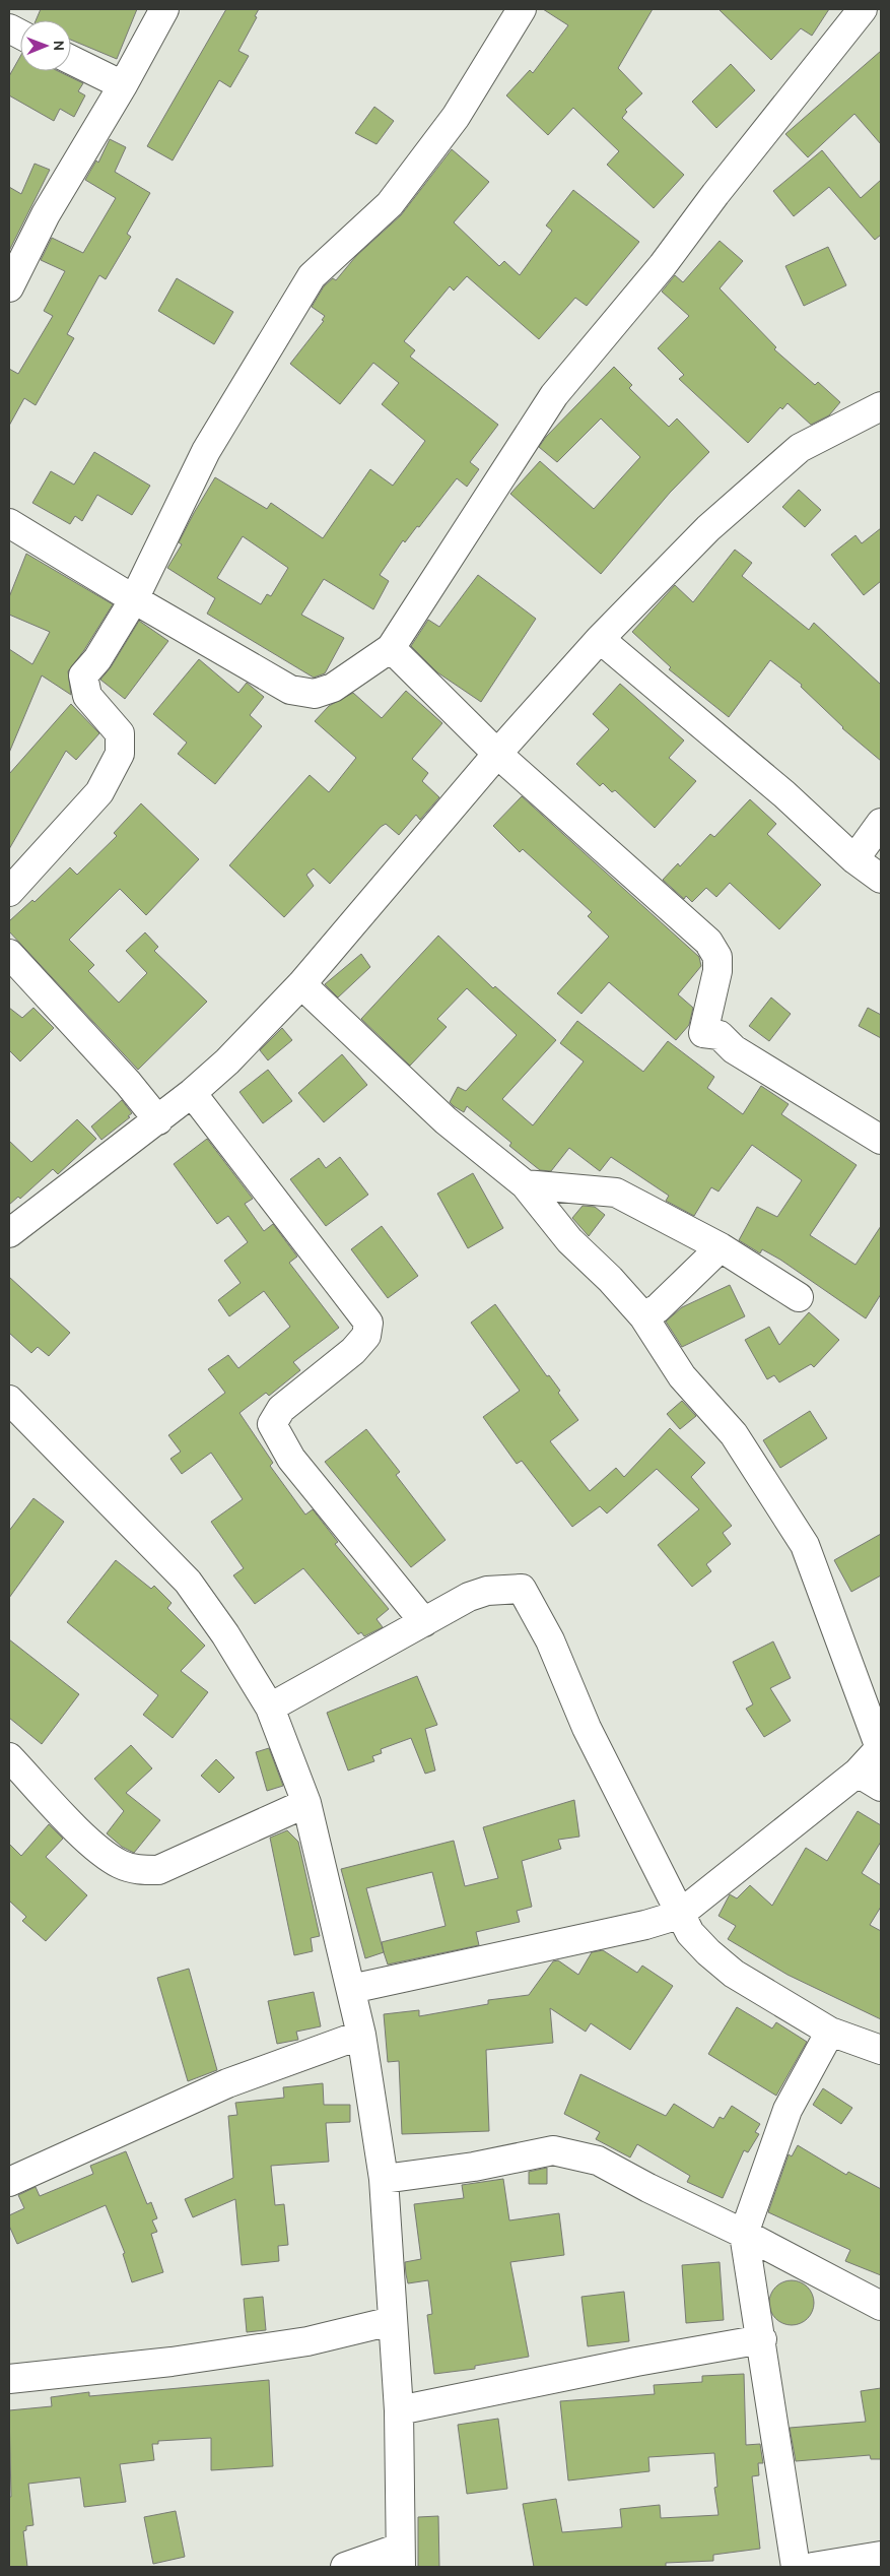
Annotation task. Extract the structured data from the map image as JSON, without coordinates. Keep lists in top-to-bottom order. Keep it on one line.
{"north":"right"}
